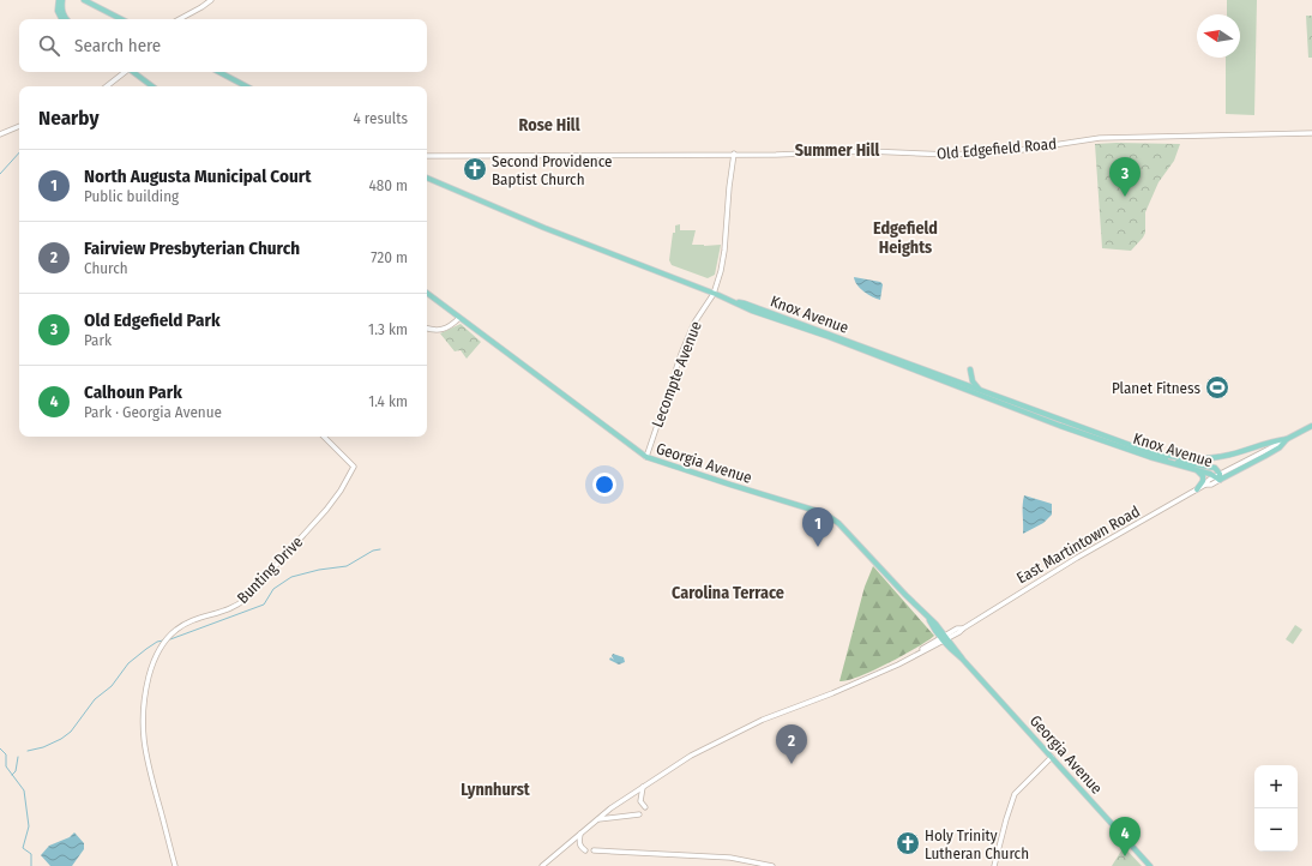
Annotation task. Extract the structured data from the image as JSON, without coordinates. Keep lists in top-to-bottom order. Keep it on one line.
{"streets":{"main road":["Knox Avenue","Georgia Avenue","East Martintown Road"],"street":["Old Edgefield Road","Lecompte Avenue","Bunting Drive"]},"crossings":[["Old Edgefield Road","Lecompte Avenue"],["Knox Avenue","Lecompte Avenue"],["Knox Avenue","East Martintown Road"],["Lecompte Avenue","Georgia Avenue"],["Georgia Avenue","East Martintown Road"]],"districts":["Rose Hill","Summer Hill","Edgefield Heights","Carolina Terrace","Lynnhurst"],"places":{"church":["Second Providence Baptist Church","Holy Trinity Lutheran Church"],"sports":["Planet Fitness"]},"north":"left","page":{"search":"Search here","heading":["Nearby","4 results"],"list":[{"mark":"1","name":"North Augusta Municipal Court","note":"Public building","value":"480 m"},{"mark":"2","name":"Fairview Presbyterian Church","note":"Church","value":"720 m"},{"mark":"3","name":"Old Edgefield Park","note":"Park","value":"1.3 km"},{"mark":"4","name":"Calhoun Park","note":"Park · Georgia Avenue","value":"1.4 km"}],"pins":["3","1","2","4"],"map_buttons":["+","−"]}}
